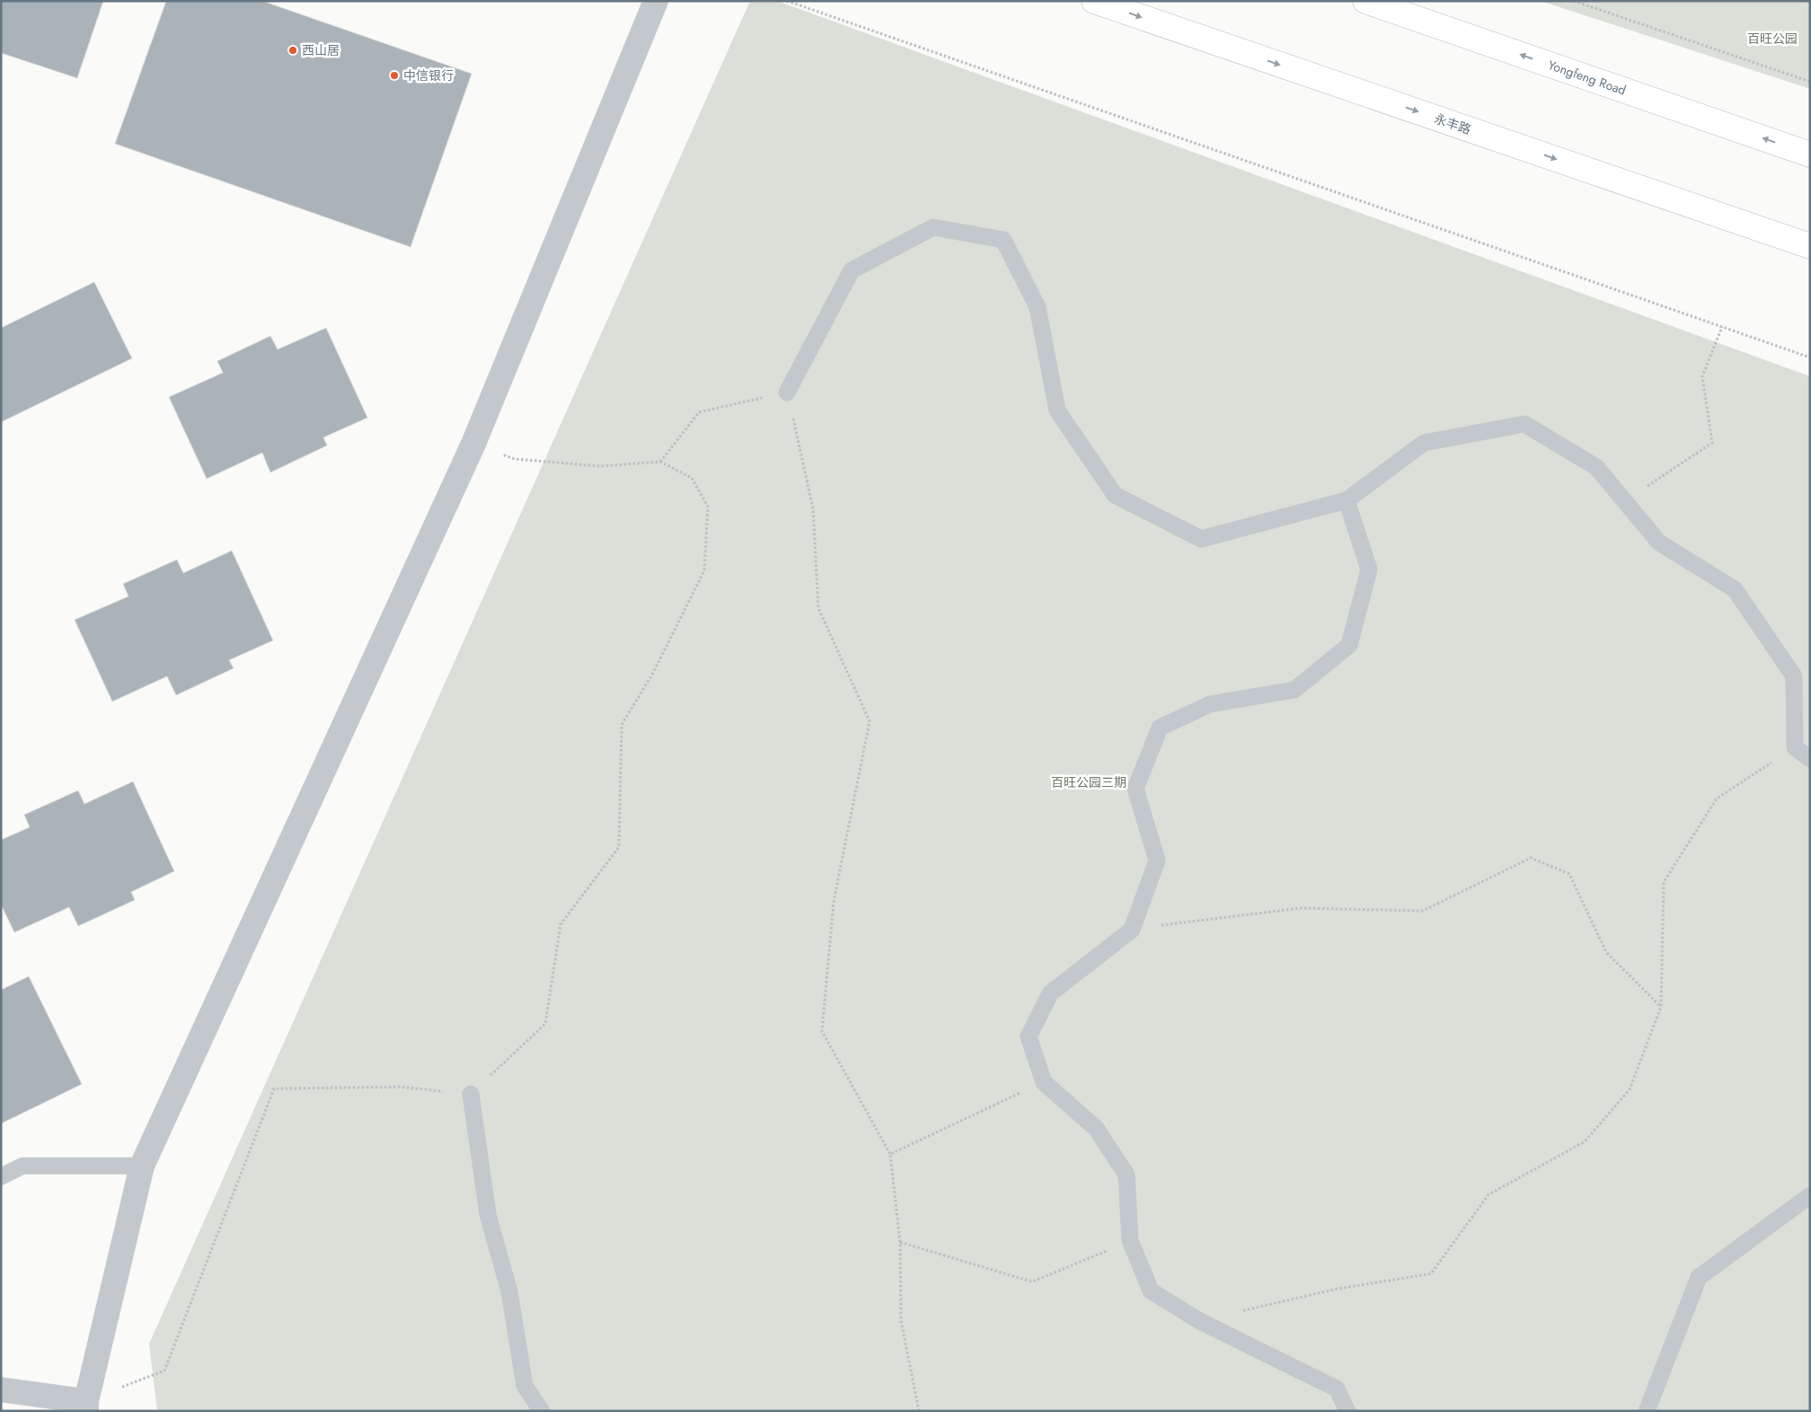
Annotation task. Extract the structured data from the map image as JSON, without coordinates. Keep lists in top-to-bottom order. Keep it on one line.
{"streets":{"main road":["Yongfeng Road","永丰路"]},"one_way":["Yongfeng Road","永丰路"],"parks":["百旺公园","百旺公园三期"],"places":["西山居","中信银行"]}
